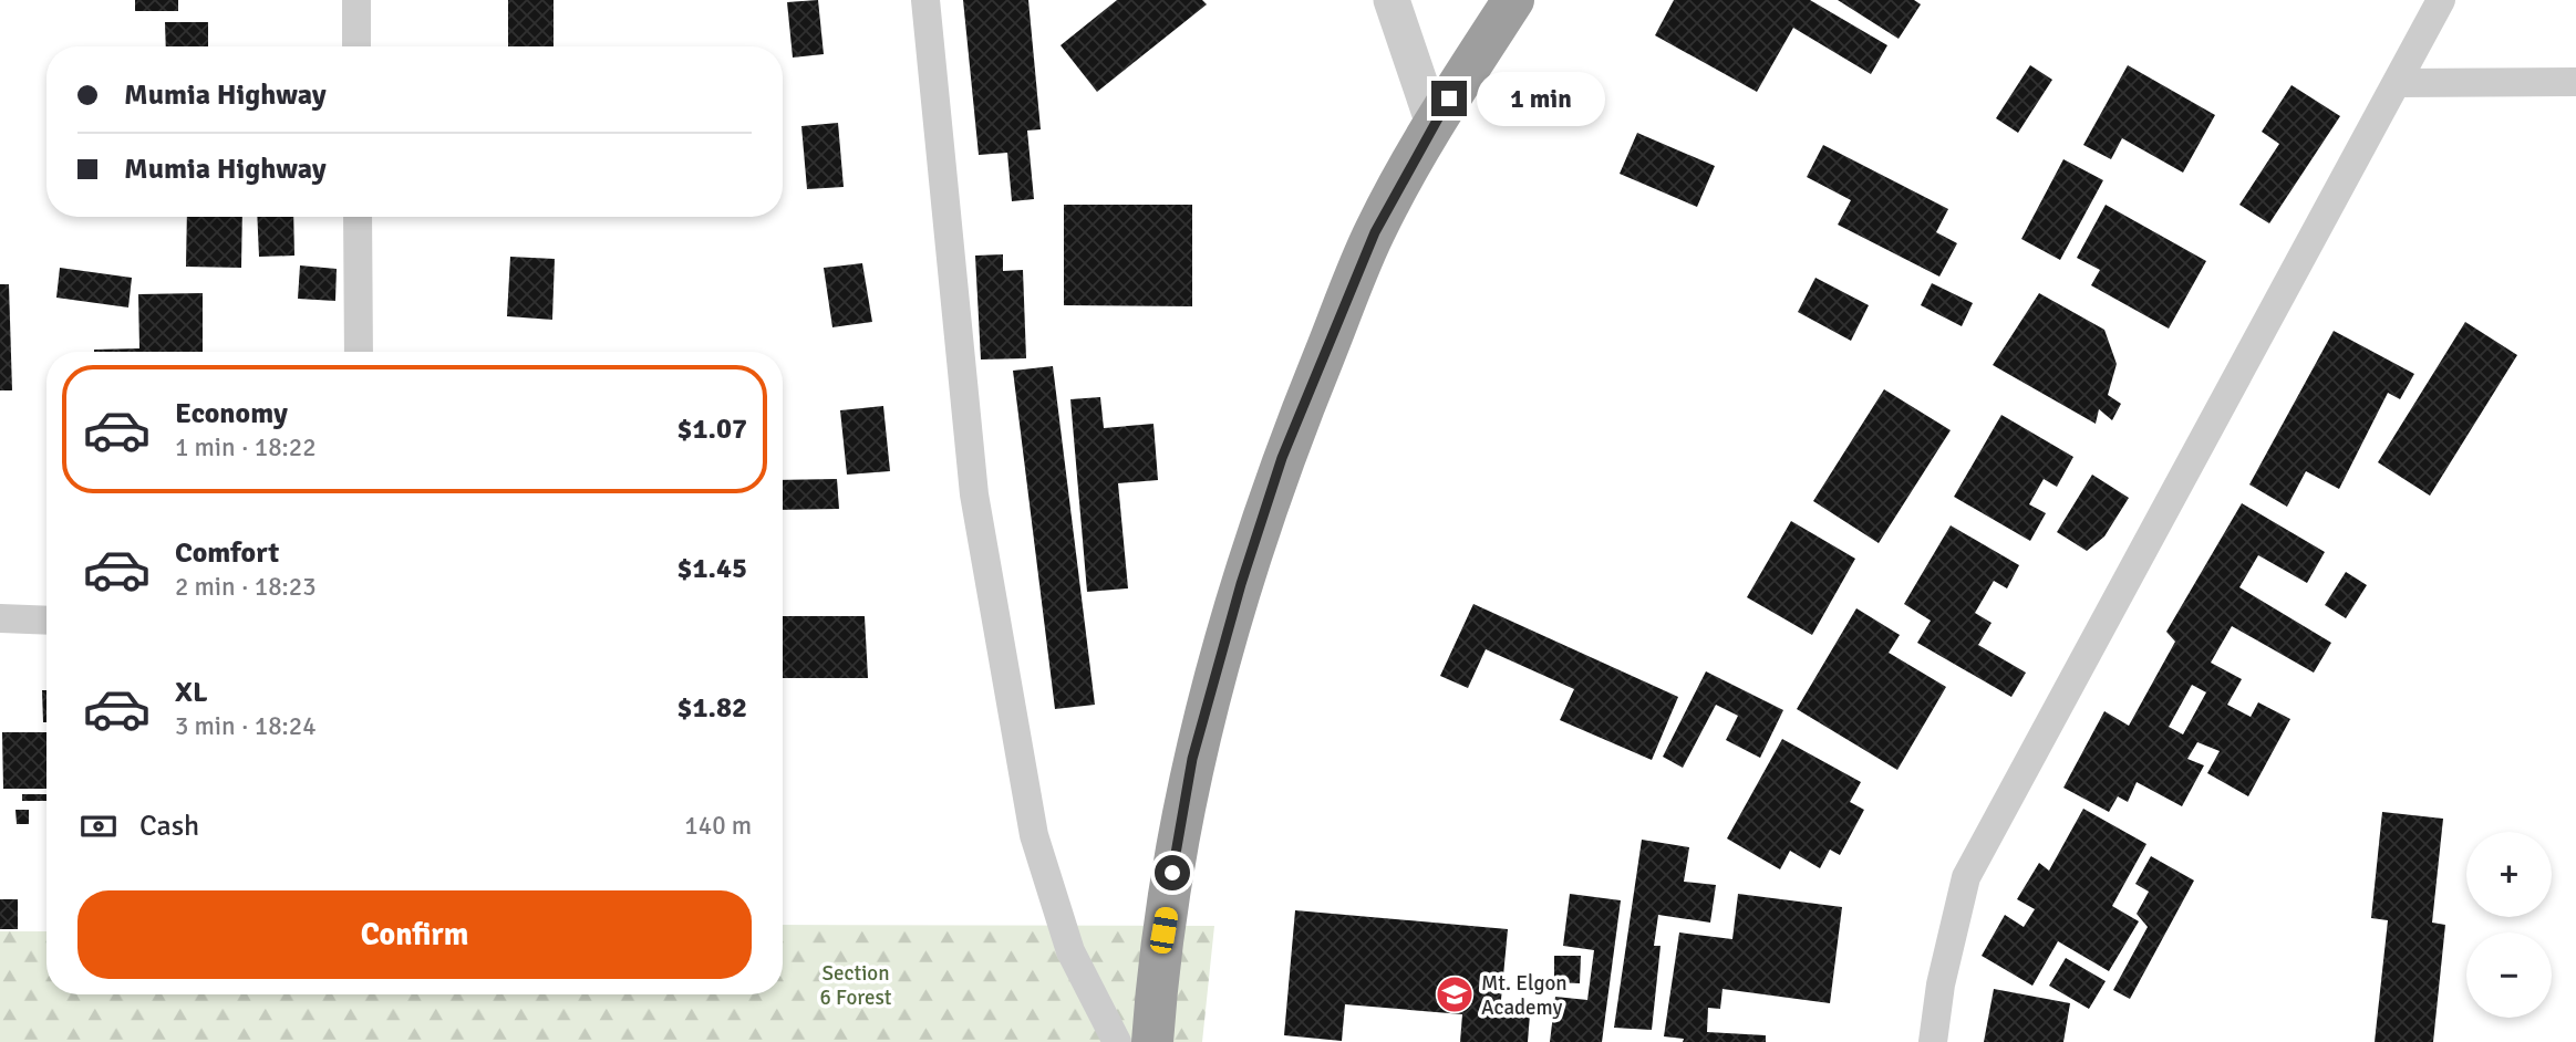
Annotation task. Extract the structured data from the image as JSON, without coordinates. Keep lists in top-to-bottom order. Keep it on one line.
{"parks":["Section 6 Forest"],"places":{"school or university":["Mt. Elgon Academy"]},"page":{"banner":["Mumia Highway","Mumia Highway"],"bubble":"1 min","list":[{"name":"Economy","note":"1 min · 18:22","value":"$1.07"},{"name":"Comfort","note":"2 min · 18:23","value":"$1.45"},{"name":"XL","note":"3 min · 18:24","value":"$1.82"}],"pay":["Cash","140 m"],"map_buttons":["+","−"],"buttons":"Confirm"}}
